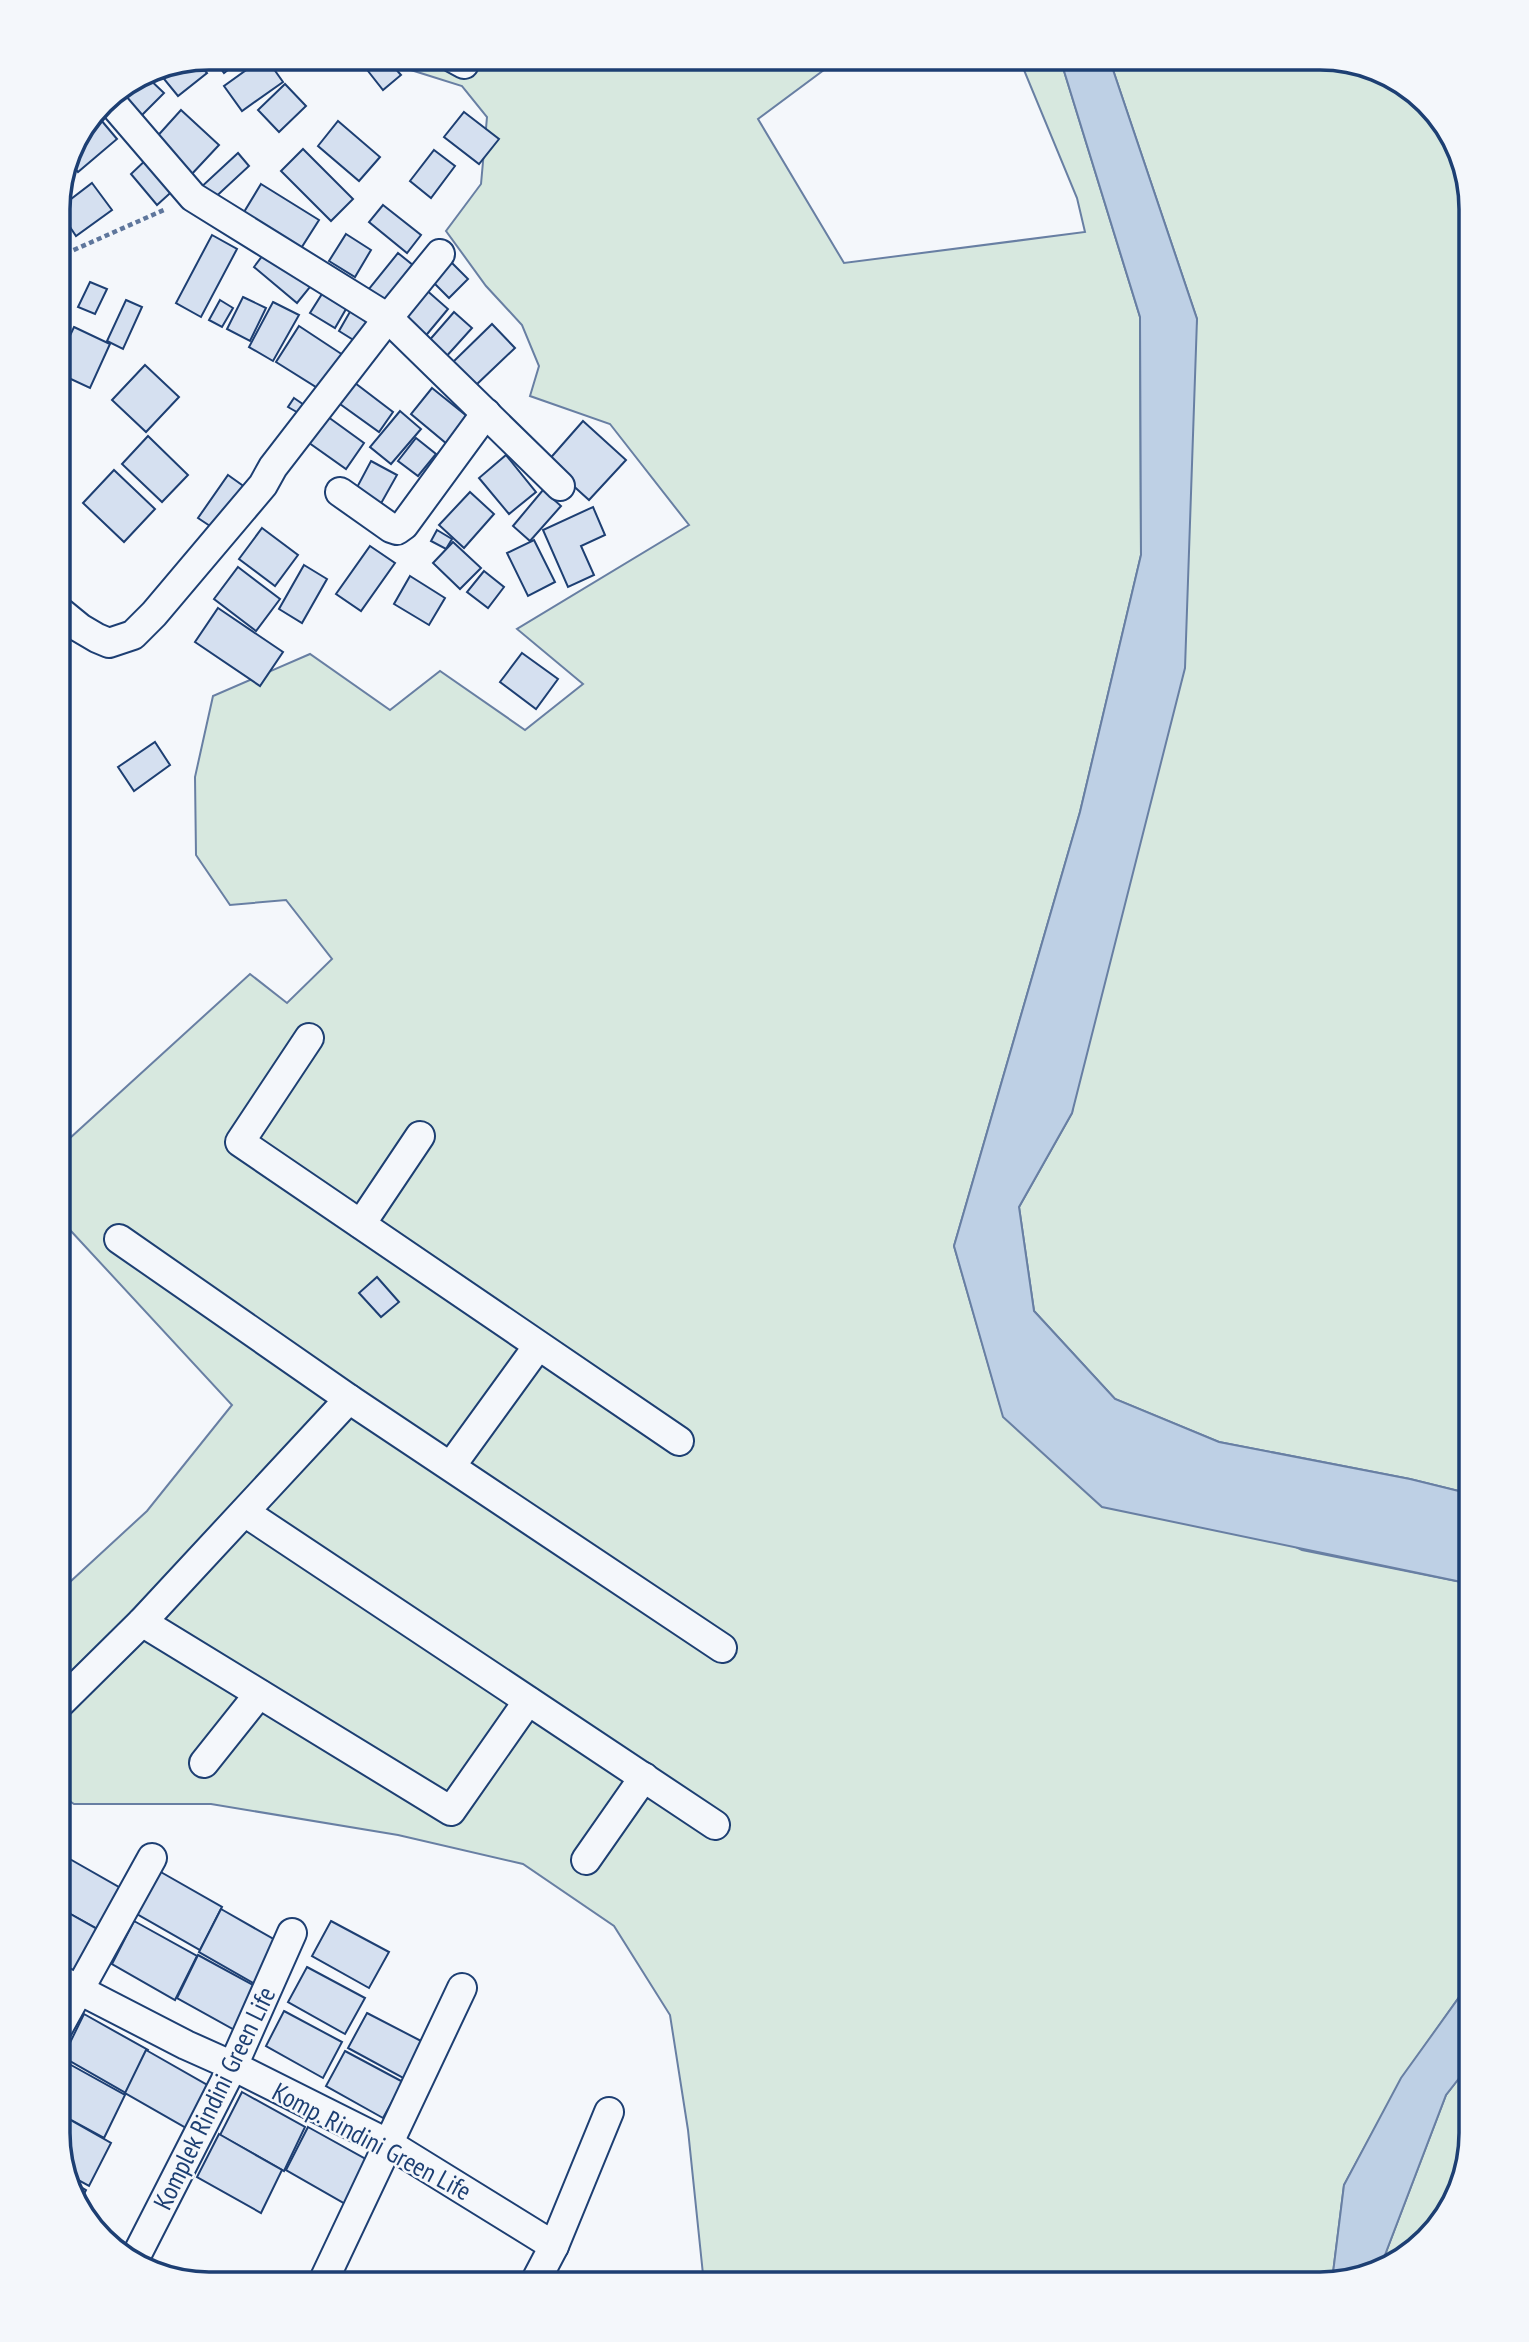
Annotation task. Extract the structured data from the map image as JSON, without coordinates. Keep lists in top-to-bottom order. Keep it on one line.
{"streets":{"street":["Komplek Rindini Green Life","Komp. Rindini Green Life"]},"crossings":[["Komplek Rindini Green Life","Komp. Rindini Green Life"]]}
